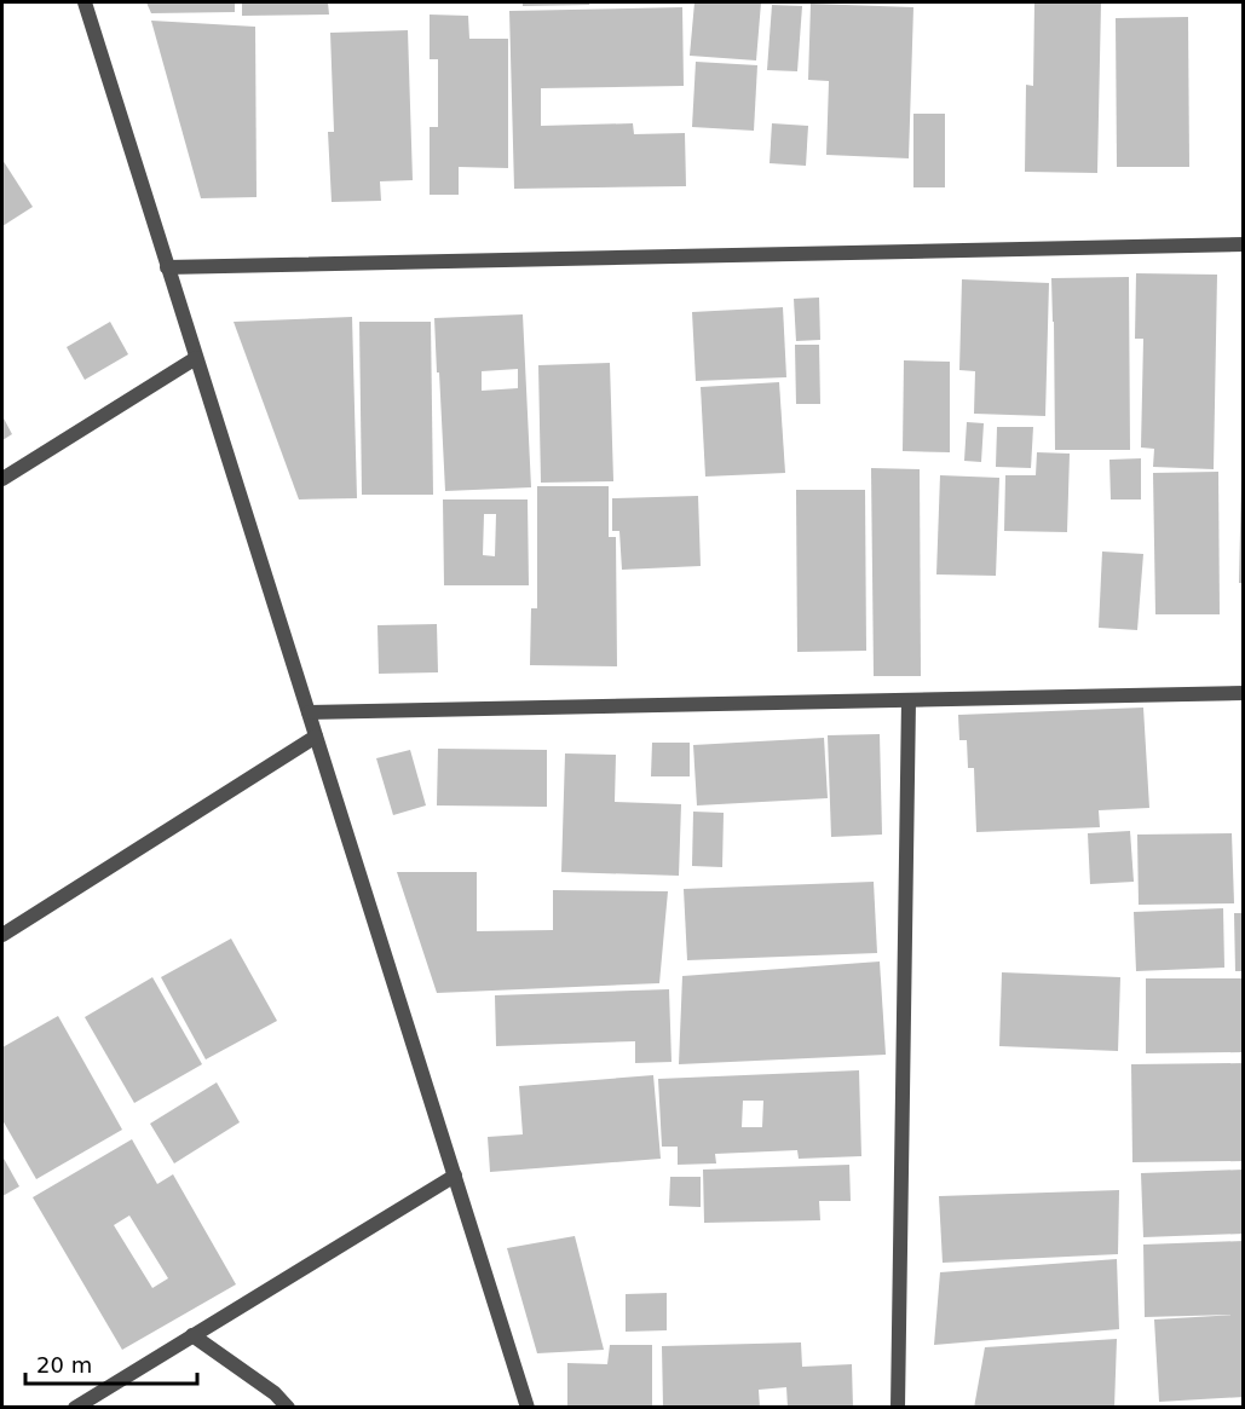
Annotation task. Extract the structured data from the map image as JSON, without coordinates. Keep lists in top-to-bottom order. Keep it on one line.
{"scale_bar":"20 m"}
